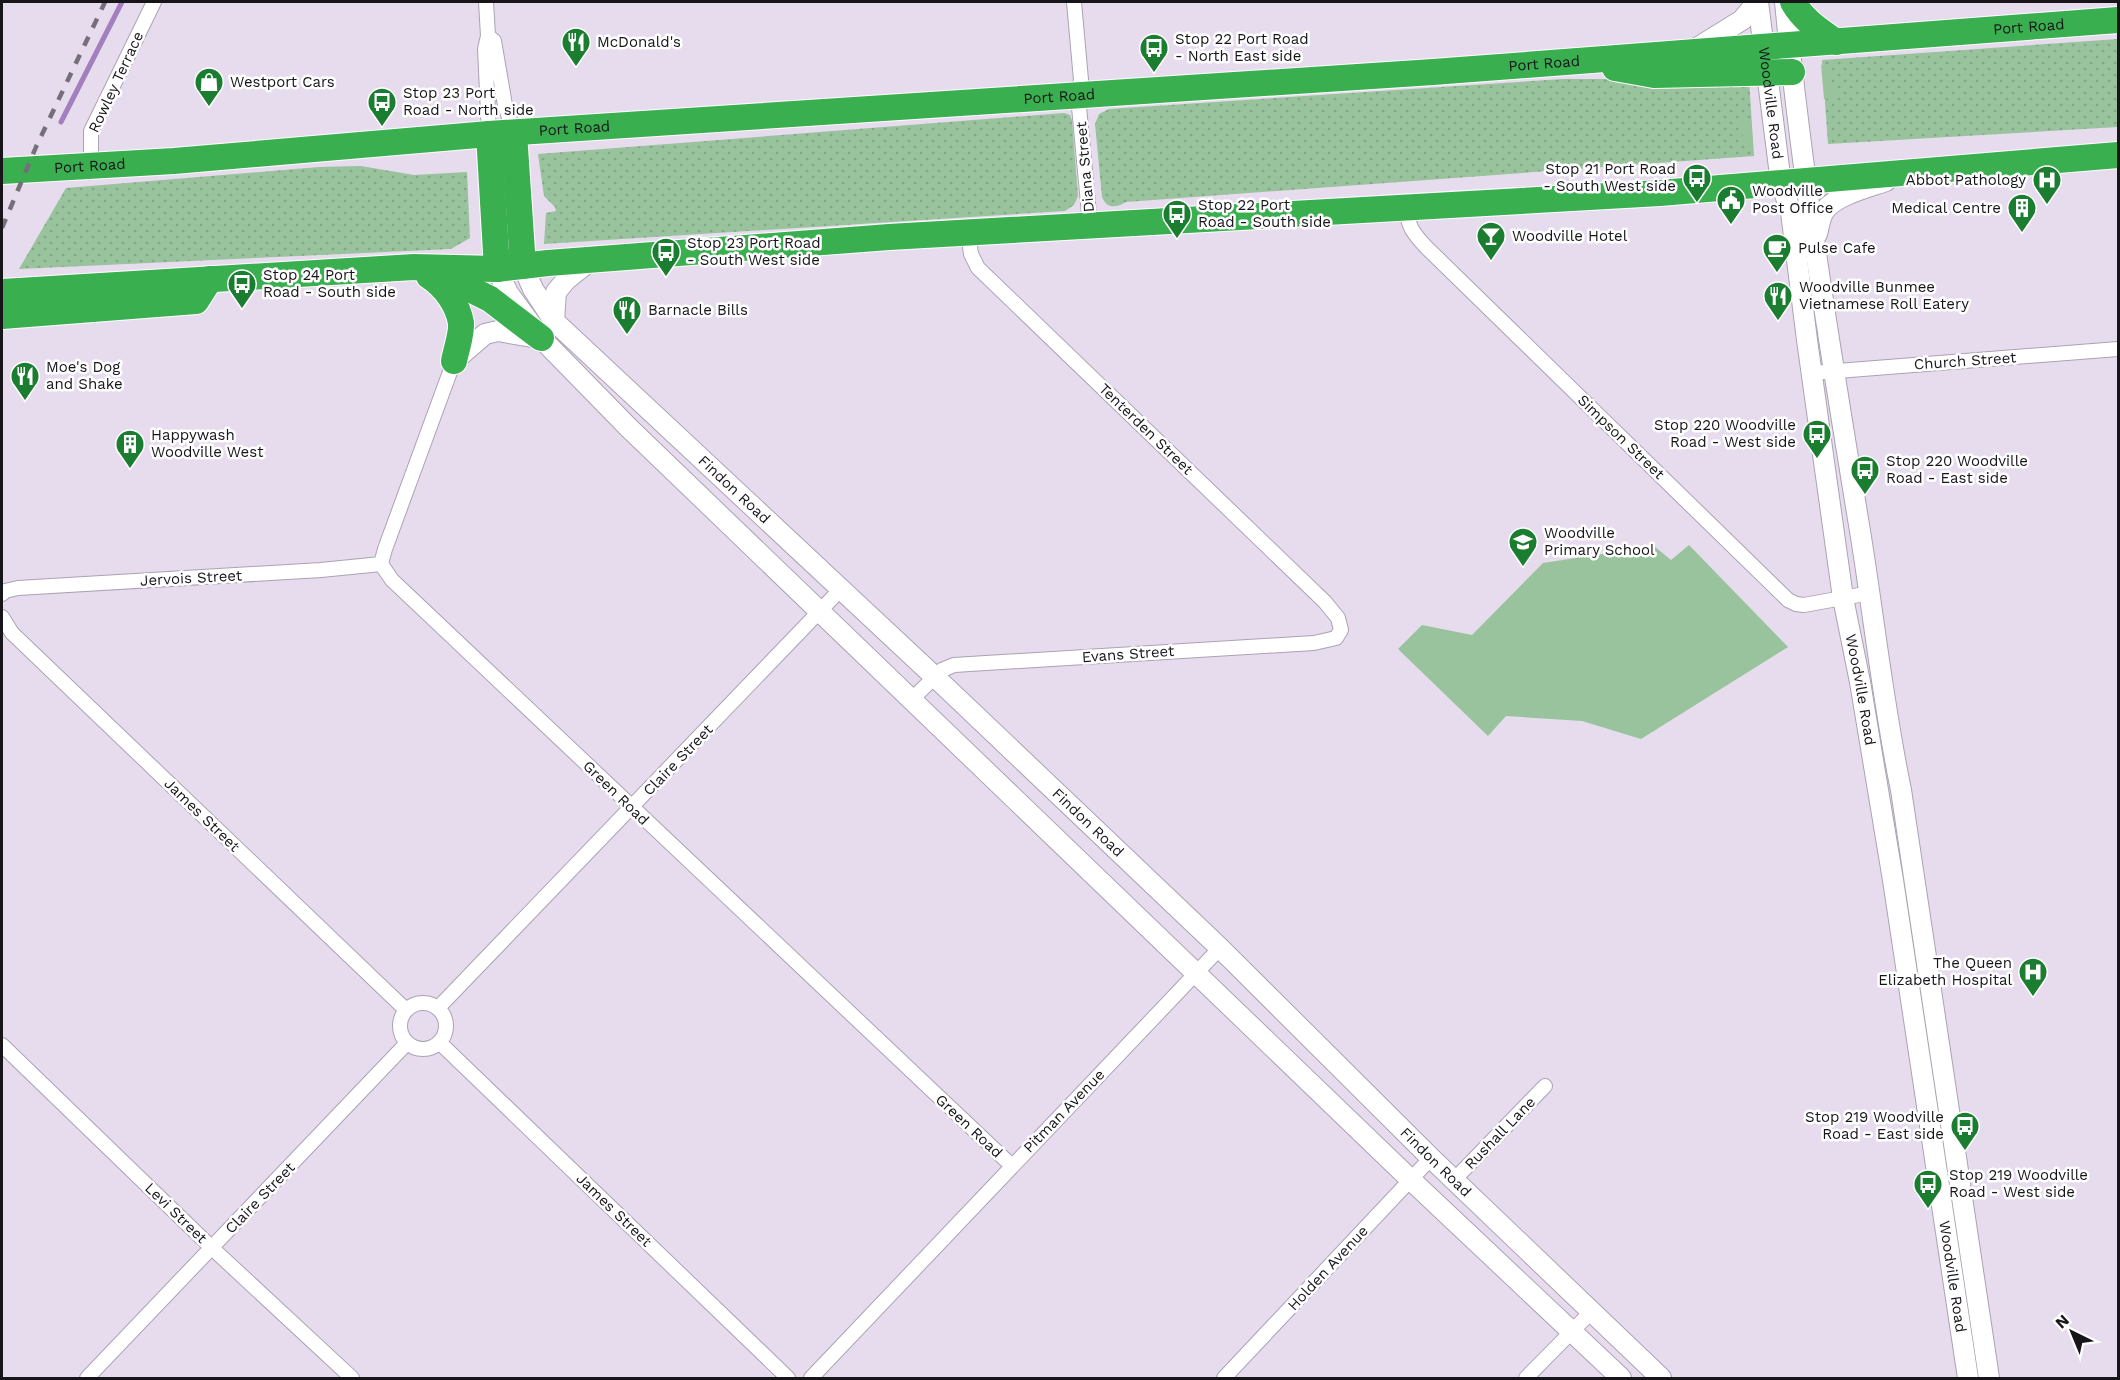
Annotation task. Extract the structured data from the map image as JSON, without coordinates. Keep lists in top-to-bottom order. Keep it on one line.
{"streets":{"highway":["Port Road"],"main road":["Woodville Road","Findon Road"],"street":["Rowley Terrace","Diana Street","Church Street","Tenterden Street","Simpson Street","Jervois Street","Evans Street","Claire Street","Green Road","James Street","Pitman Avenue","Rushall Lane","Levi Street","Holden Avenue"]},"crossings":[["Port Road","Rowley Terrace"],["Port Road","Woodville Road"],["Port Road","Diana Street"],["Woodville Road","Church Street"],["Woodville Road","Simpson Street"],["Tenterden Street","Evans Street"],["Findon Road","Evans Street"],["Findon Road","Claire Street"],["Findon Road","Pitman Avenue"],["Findon Road","Rushall Lane"],["Findon Road","Holden Avenue"],["Jervois Street","Green Road"],["Claire Street","Green Road"],["Claire Street","James Street"],["Claire Street","Levi Street"],["Green Road","Pitman Avenue"]],"places":{"restaurant":["McDonald's","Woodville Bunmee Vietnamese Roll Eatery","Barnacle Bills","Moe's Dog and Shake"],"bus stop":["Stop 22 Port Road - North East side","Stop 23 Port Road - North side","Stop 21 Port Road - South West side","Stop 22 Port Road - South side","Stop 23 Port Road - South West side","Stop 24 Port Road - South side","Stop 220 Woodville Road - West side","Stop 220 Woodville Road - East side","Stop 219 Woodville Road - East side","Stop 219 Woodville Road - West side"],"shop":["Westport Cars"],"hospital":["Abbot Pathology","The Queen Elizabeth Hospital"],"public building":["Woodville Post Office"],"building":["Medical Centre","Happywash Woodville West"],"bar":["Woodville Hotel"],"cafe":["Pulse Cafe"],"school or university":["Woodville Primary School"]},"north":"top left"}
